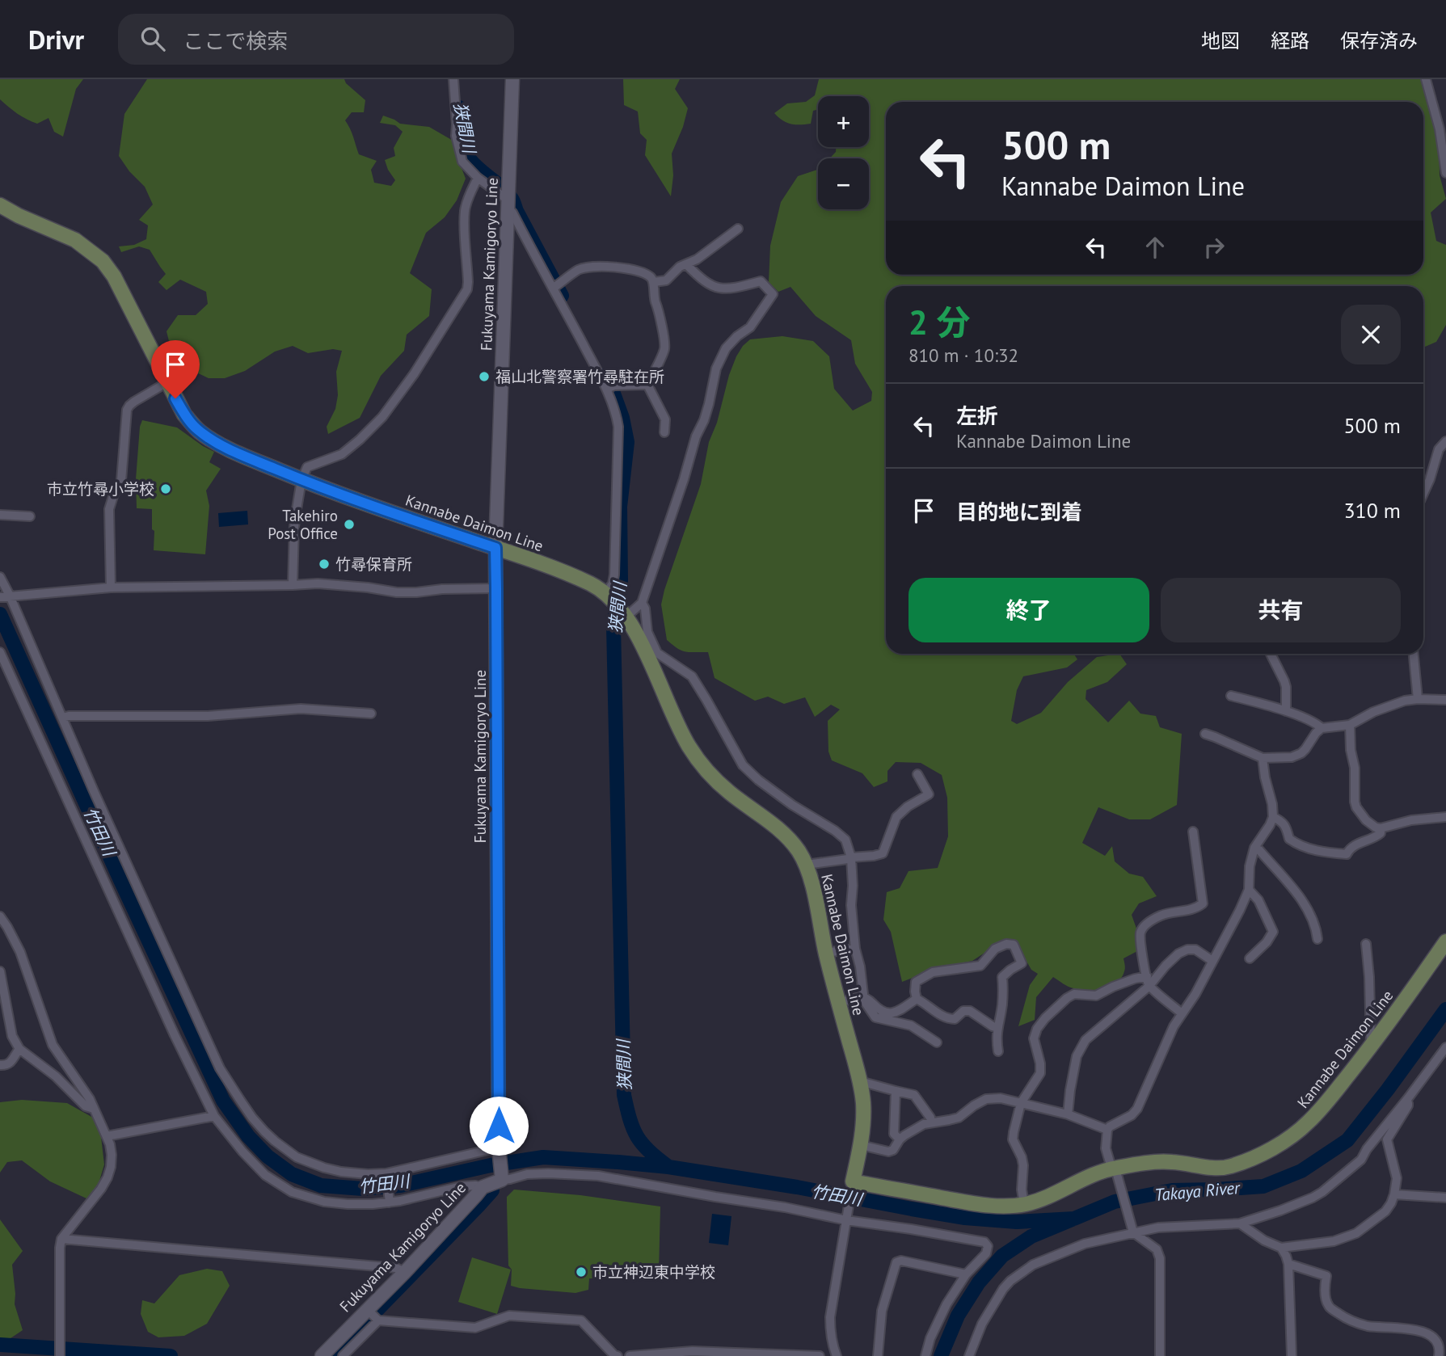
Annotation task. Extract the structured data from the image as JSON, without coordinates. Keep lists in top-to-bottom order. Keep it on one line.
{"streets":{"main road":["Fukuyama Kamigoryo Line","Kannabe Daimon Line"]},"crossings":[["Fukuyama Kamigoryo Line","Kannabe Daimon Line"]],"water":["狭間川","竹田川","Takaya River"],"places":["福山北警察署竹尋駐在所","市立竹尋小学校","Takehiro Post Office","竹尋保育所","市立神辺東中学校"],"page":{"header":"Drivr","search":"ここで検索","nav":["地図","経路","保存済み"],"map_buttons":["+","−"],"turn":["500 m","Kannabe Daimon Line"],"heading":["2 分","810 m · 10:32"],"list":[{"name":"左折","note":"Kannabe Daimon Line","value":"500 m"},{"name":"目的地に到着","value":"310 m"}],"buttons":["終了","共有"]}}
